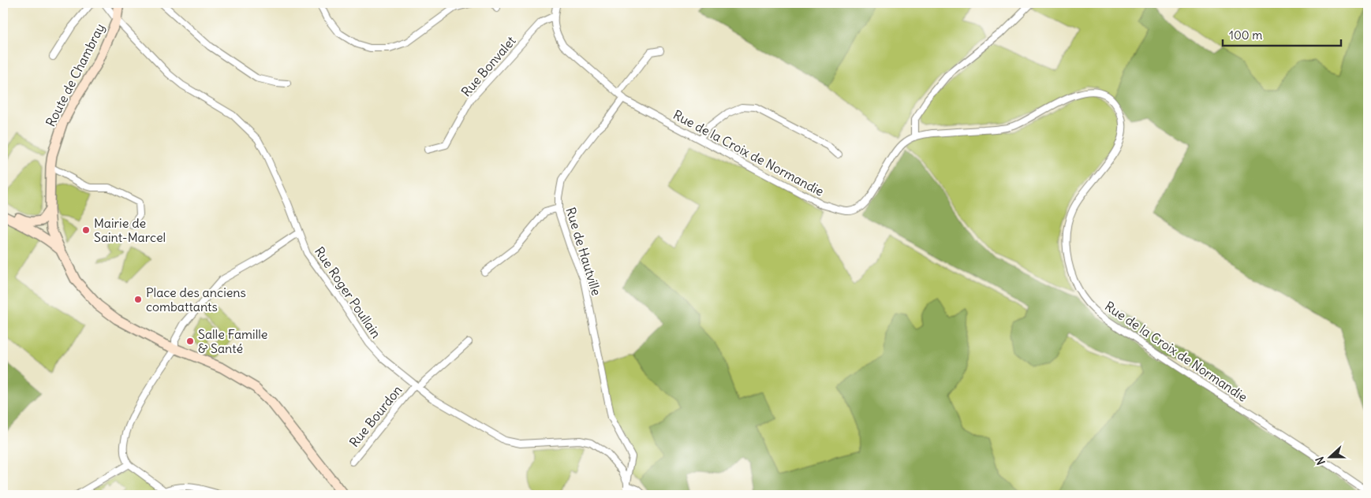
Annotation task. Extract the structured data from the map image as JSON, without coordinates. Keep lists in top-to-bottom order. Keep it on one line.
{"streets":{"street":["Rue Bonvalet","Route de Chambray","Rue de la Croix de Normandie","Rue de Hautville","Rue Roger Poullain","Rue Bourdon"]},"crossings":[["Rue Bonvalet","Rue de la Croix de Normandie"],["Route de Chambray","Rue Roger Poullain"],["Rue de la Croix de Normandie","Rue de Hautville"],["Rue de Hautville","Rue Roger Poullain"],["Rue Roger Poullain","Rue Bourdon"]],"places":["Mairie de Saint-Marcel","Place des anciens combattants","Salle Famille & Santé"],"scale_bar":"100 m","north":"left"}
